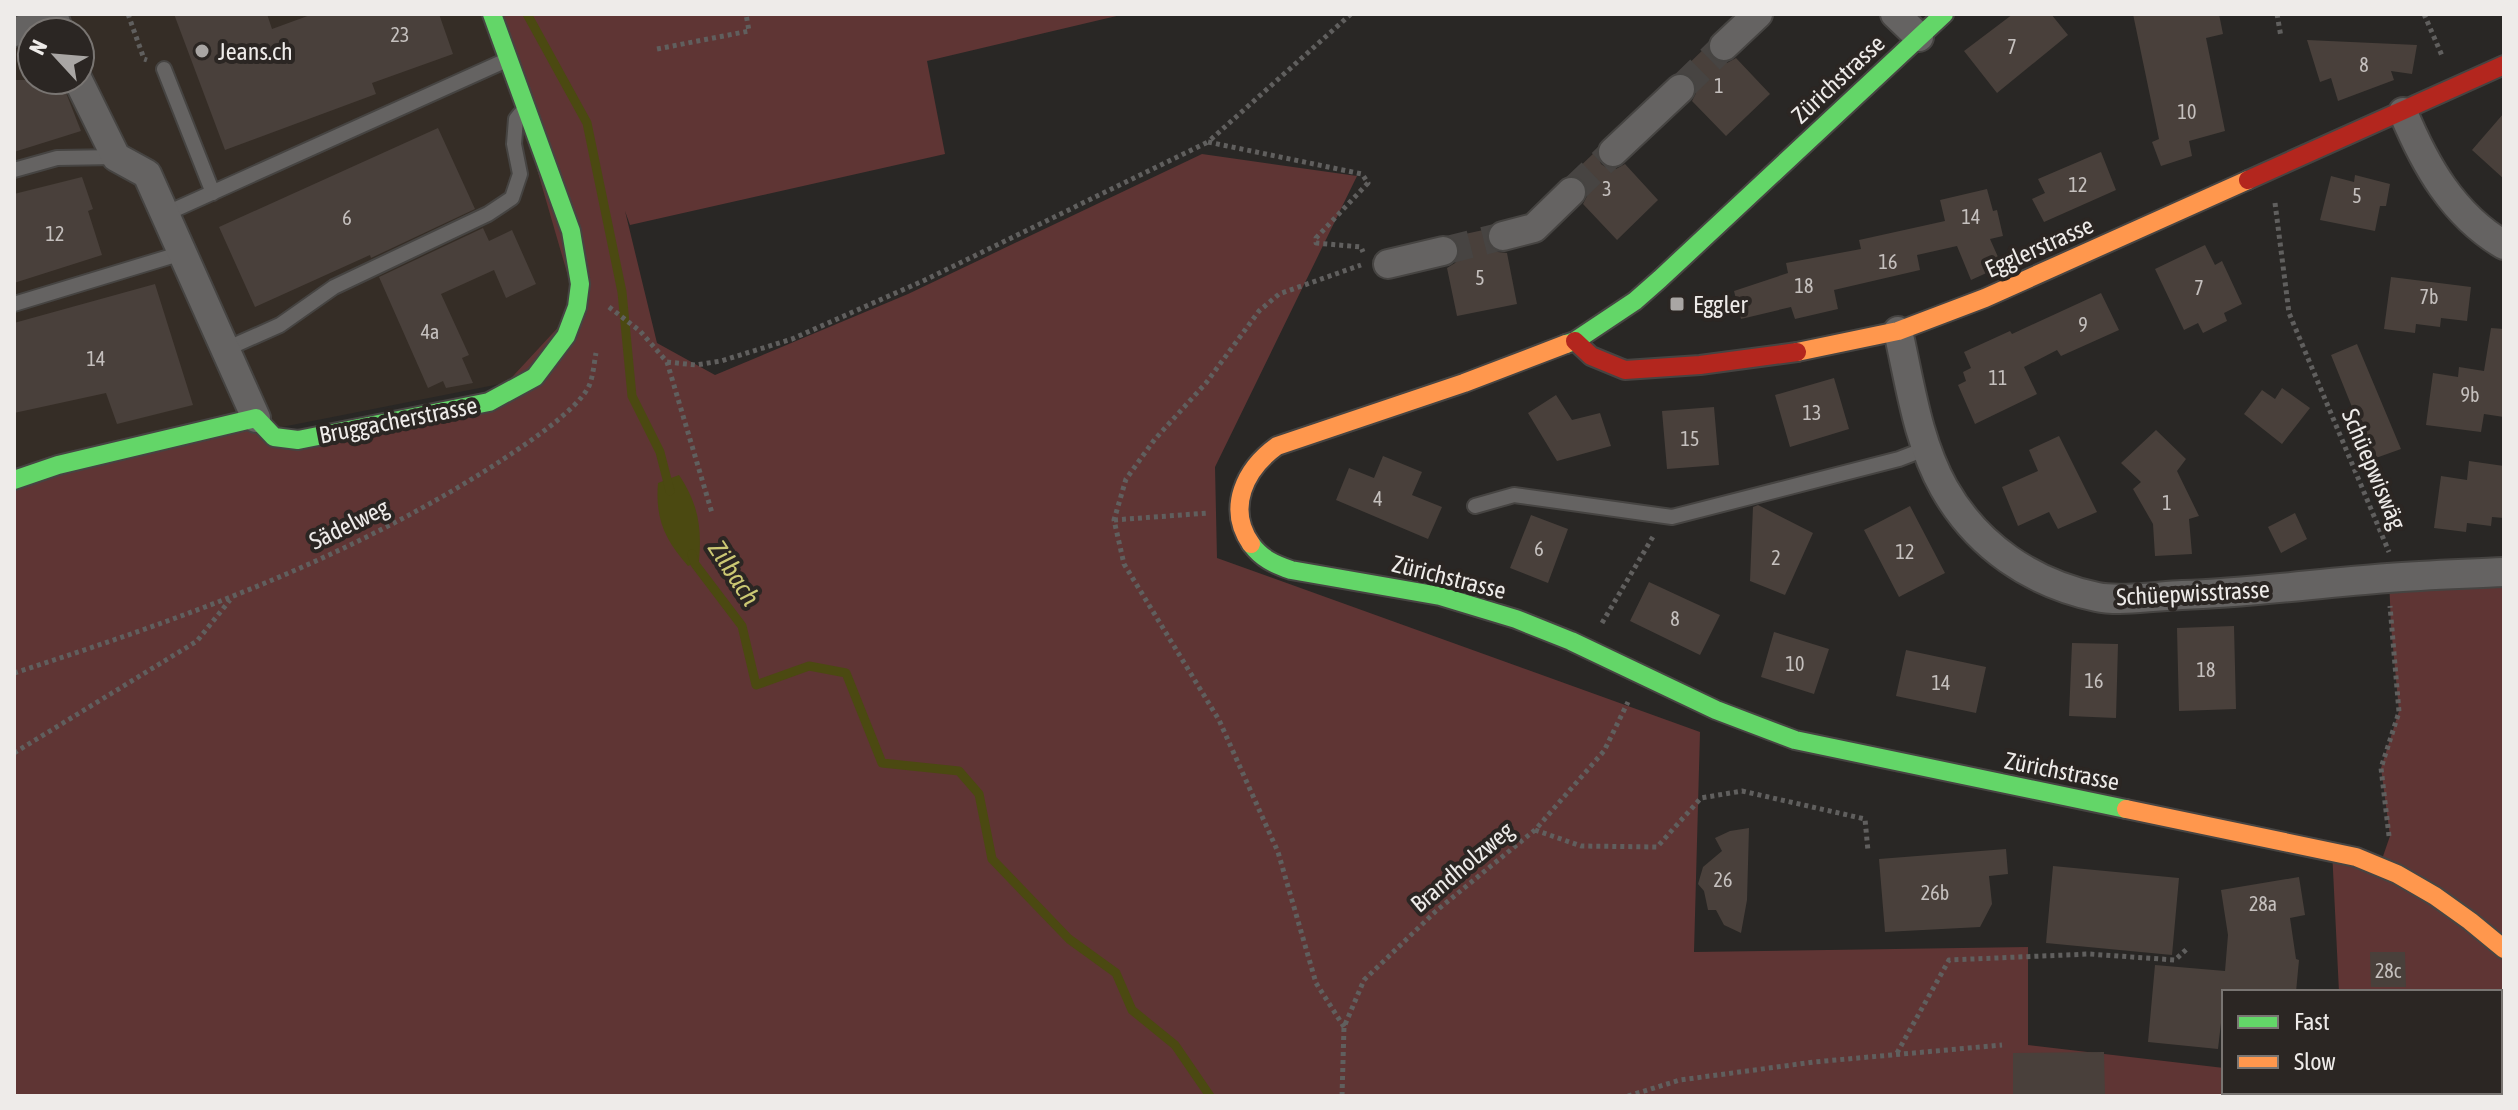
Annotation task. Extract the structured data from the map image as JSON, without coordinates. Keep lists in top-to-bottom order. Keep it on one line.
{"streets":{"main road":["Zürichstrasse","Egglerstrasse","Bruggacherstrasse"],"street":["Schüepwisstrasse"],"path":["Schüepwiswäg","Sädelweg","Brandholzweg"]},"crossings":[["Zürichstrasse","Egglerstrasse"],["Zürichstrasse","Brandholzweg"],["Egglerstrasse","Schüepwiswäg"],["Egglerstrasse","Schüepwisstrasse"],["Schüepwiswäg","Schüepwisstrasse"]],"water":["Zilbach"],"places":{"other":["Jeans.ch"],"transit":["Eggler"]},"house_numbers":["23","7","8","1","10","12","3","5","14","6","12","16","5","18","7","7b","9","4a","14","11","9b","13","15","4","1","6","12","2","8","10","18","16","14","26","26b","28a","28c"],"legend":["Fast","Slow"],"north":"top left"}
